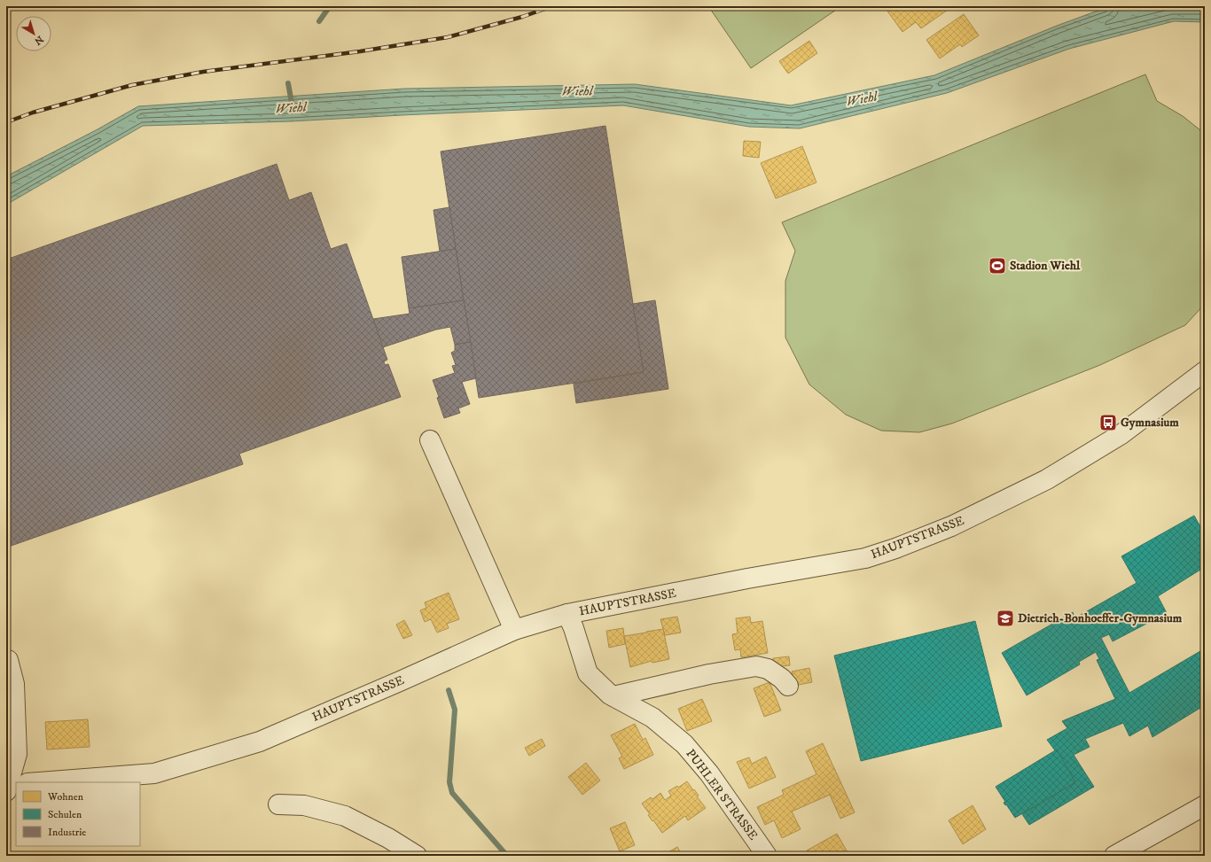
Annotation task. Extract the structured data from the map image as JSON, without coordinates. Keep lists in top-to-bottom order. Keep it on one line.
{"streets":{"street":["HAUPTSTRASSE","PUHLER STRASSE"]},"crossings":[["HAUPTSTRASSE","PUHLER STRASSE"]],"water":["Wiehl"],"places":{"sports":["Stadion Wiehl"],"bus stop":["Gymnasium"],"school or university":["Dietrich-Bonhoeffer-Gymnasium"]},"legend":["Wohnen","Schulen","Industrie"],"north":"bottom right"}
